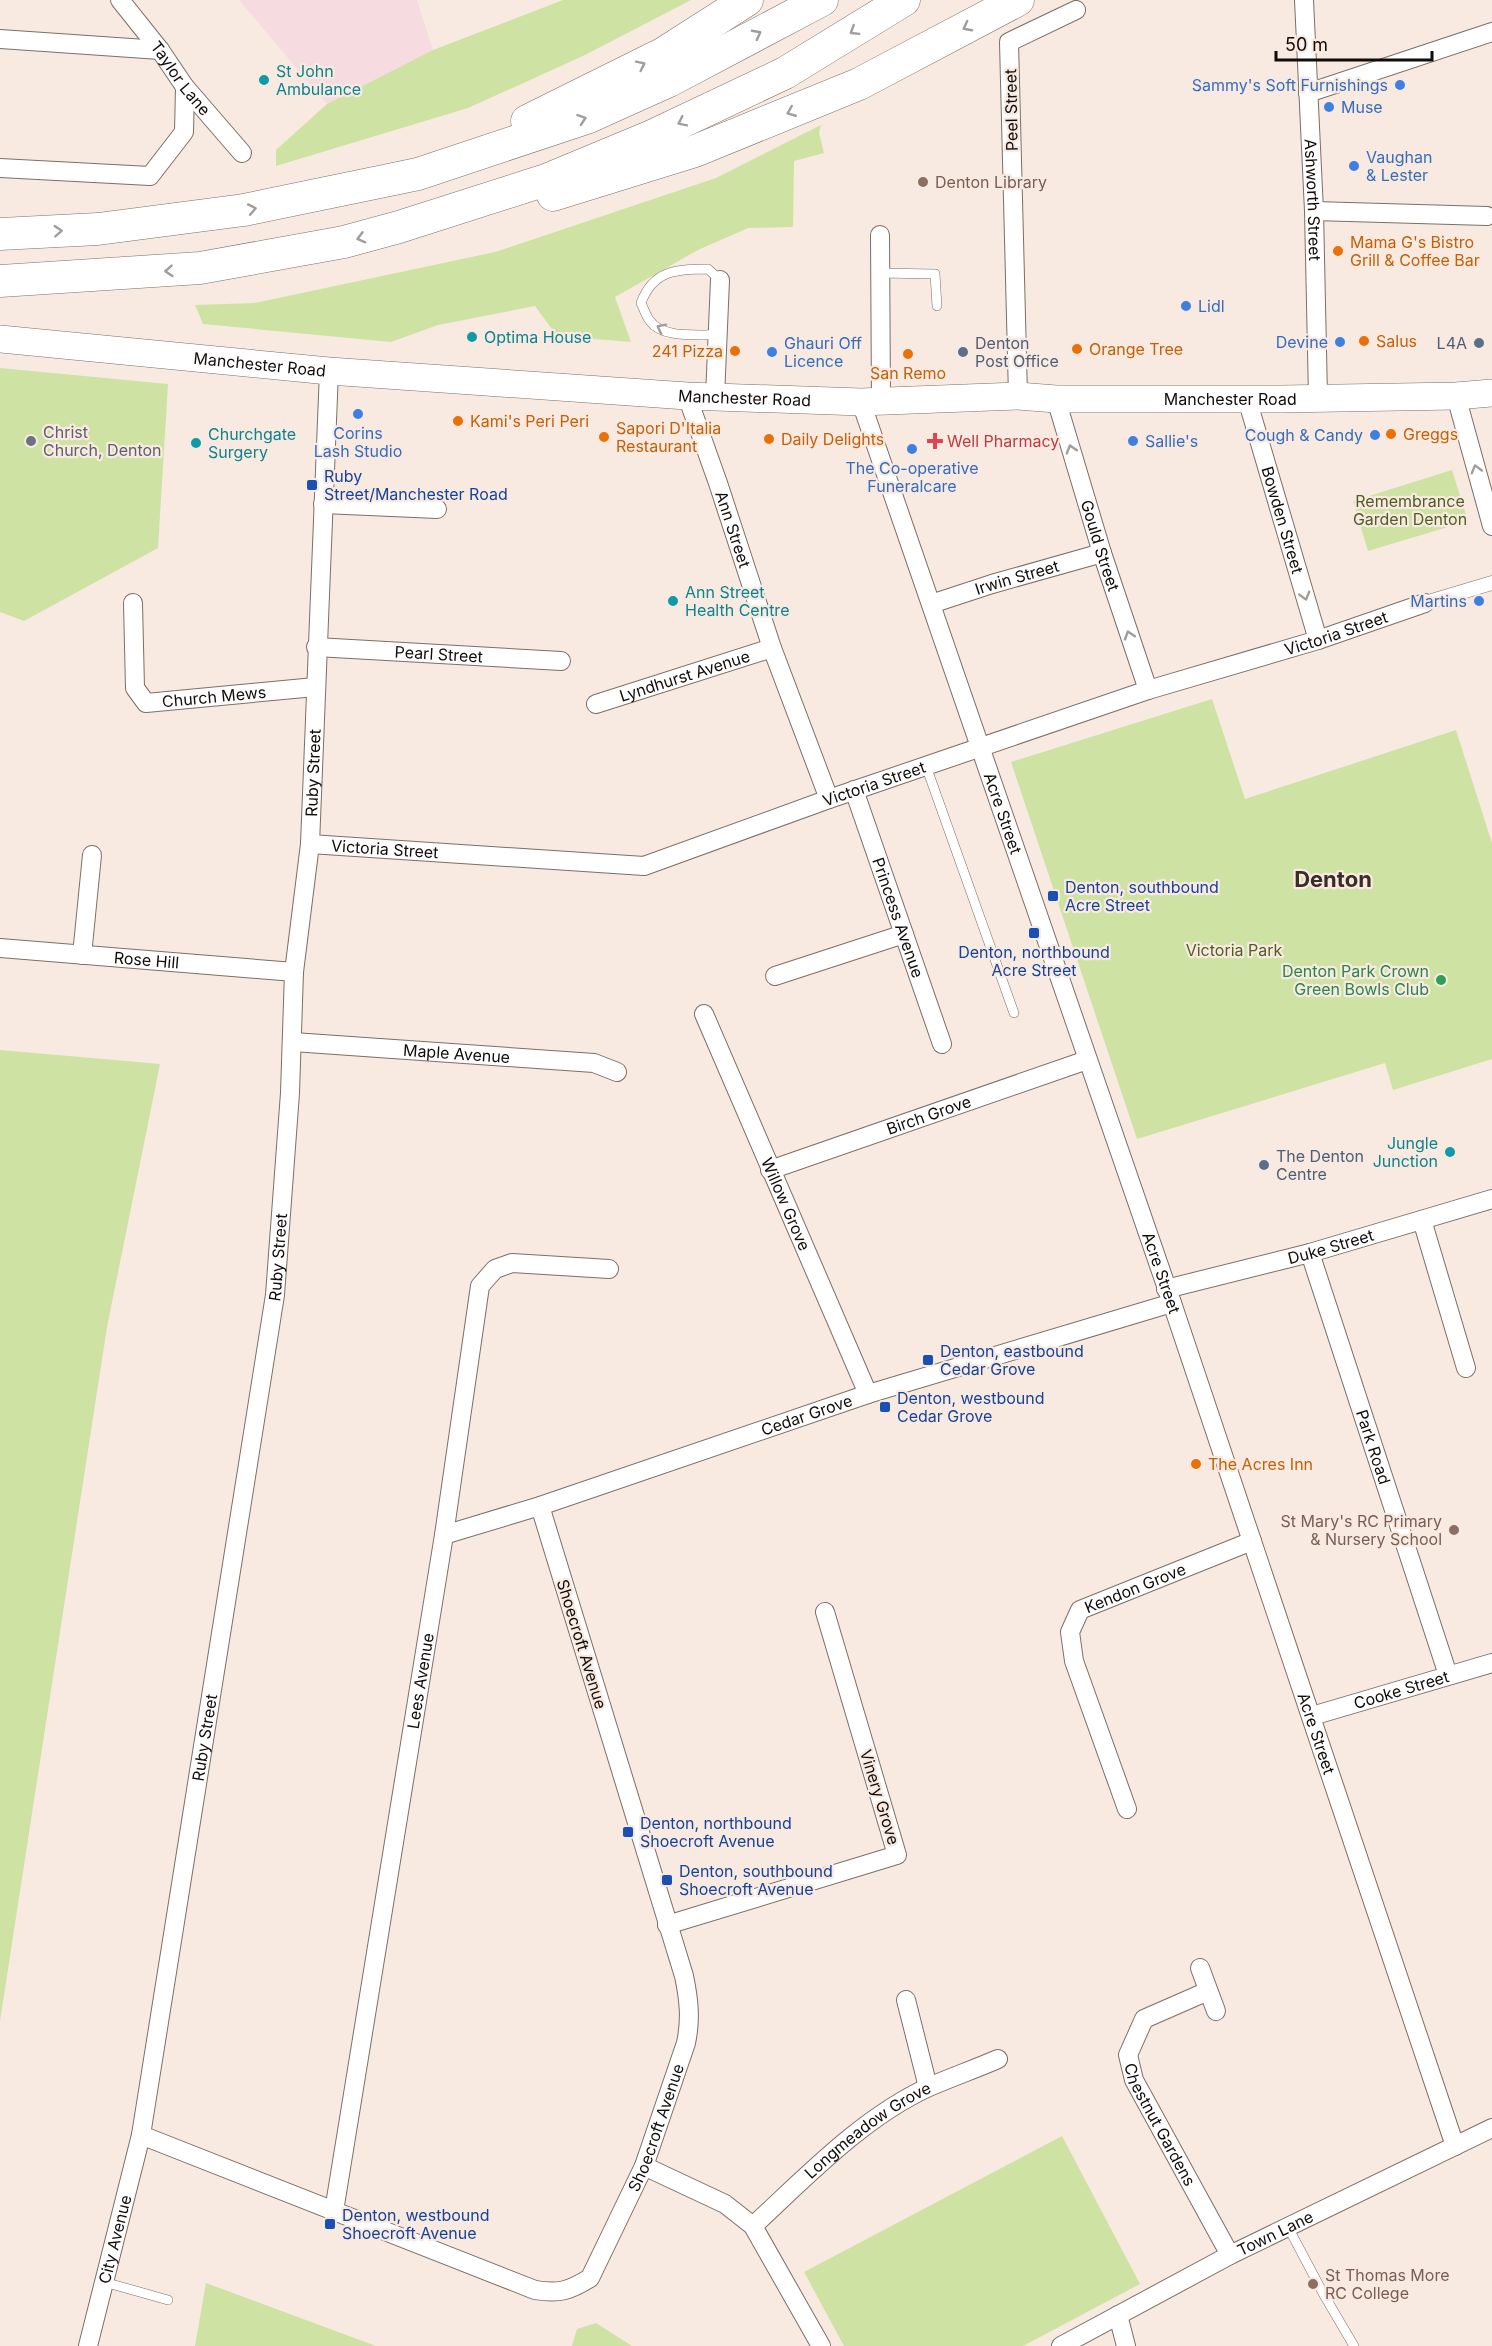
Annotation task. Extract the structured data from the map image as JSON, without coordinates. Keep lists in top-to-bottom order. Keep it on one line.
{"streets":{"main road":["Manchester Road"],"street":["Taylor Lane","Peel Street","Ashworth Street","Bowden Street","Ann Street","Gould Street","Irwin Street","Victoria Street","Pearl Street","Lyndhurst Avenue","Church Mews","Ruby Street","Acre Street","Princess Avenue","Rose Hill","Maple Avenue","Birch Grove","Willow Grove","Duke Street","Cedar Grove","Park Road","Kendon Grove","Shoecroft Avenue","Lees Avenue","Cooke Street","Vinery Grove","Chestnut Gardens","Longmeadow Grove","Town Lane","City Avenue"]},"crossings":[["Peel Street","Manchester Road"],["Ashworth Street","Manchester Road"],["Manchester Road","Bowden Street"],["Manchester Road","Ann Street"],["Manchester Road","Gould Street"],["Manchester Road","Ruby Street"],["Manchester Road","Acre Street"],["Bowden Street","Victoria Street"],["Ann Street","Victoria Street"],["Ann Street","Lyndhurst Avenue"],["Gould Street","Irwin Street"],["Gould Street","Victoria Street"],["Irwin Street","Acre Street"],["Victoria Street","Ruby Street"],["Victoria Street","Acre Street"],["Victoria Street","Princess Avenue"],["Pearl Street","Ruby Street"],["Church Mews","Ruby Street"],["Ruby Street","Rose Hill"],["Ruby Street","Maple Avenue"],["Ruby Street","Shoecroft Avenue"],["Ruby Street","City Avenue"],["Acre Street","Birch Grove"],["Acre Street","Duke Street"],["Acre Street","Cedar Grove"],["Acre Street","Kendon Grove"],["Acre Street","Cooke Street"],["Acre Street","Town Lane"],["Birch Grove","Willow Grove"],["Willow Grove","Cedar Grove"],["Duke Street","Cedar Grove"],["Duke Street","Park Road"],["Cedar Grove","Shoecroft Avenue"],["Cedar Grove","Lees Avenue"],["Park Road","Cooke Street"],["Shoecroft Avenue","Lees Avenue"],["Shoecroft Avenue","Vinery Grove"],["Shoecroft Avenue","City Avenue"],["Chestnut Gardens","Town Lane"]],"one_way":["Bowden Street","Gould Street"],"districts":["Denton"],"parks":["Remembrance Garden Denton","Victoria Park"],"places":{"other":["St John Ambulance","Sammy's Soft Furnishings","Muse","Vaughan & Lester","Denton Library","Mama G's Bistro Grill & Coffee Bar","Lidl","Optima House","Salus","Devine","L4A","Orange Tree","241 Pizza","Ghauri Off Licence","Denton Post Office","San Remo","Corins Lash Studio","Kami's Peri Peri","Greggs","Cough & Candy","Sapori D'Italia Restaurant","Daily Delights","Christ Church, Denton","Sallie's","Churchgate Surgery","The Co-operative Funeralcare","Ann Street Health Centre","Martins","Denton Park Crown Green Bowls Club","Jungle Junction","The Denton Centre","The Acres Inn","St Mary's RC Primary & Nursery School","St Thomas More RC College"],"health":["Well Pharmacy"],"transit":["Ruby Street/Manchester Road","Denton, southbound Acre Street","Denton, northbound Acre Street","Denton, eastbound Cedar Grove","Denton, westbound Cedar Grove","Denton, northbound Shoecroft Avenue","Denton, southbound Shoecroft Avenue","Denton, westbound Shoecroft Avenue"]},"scale_bar":"50 m"}
